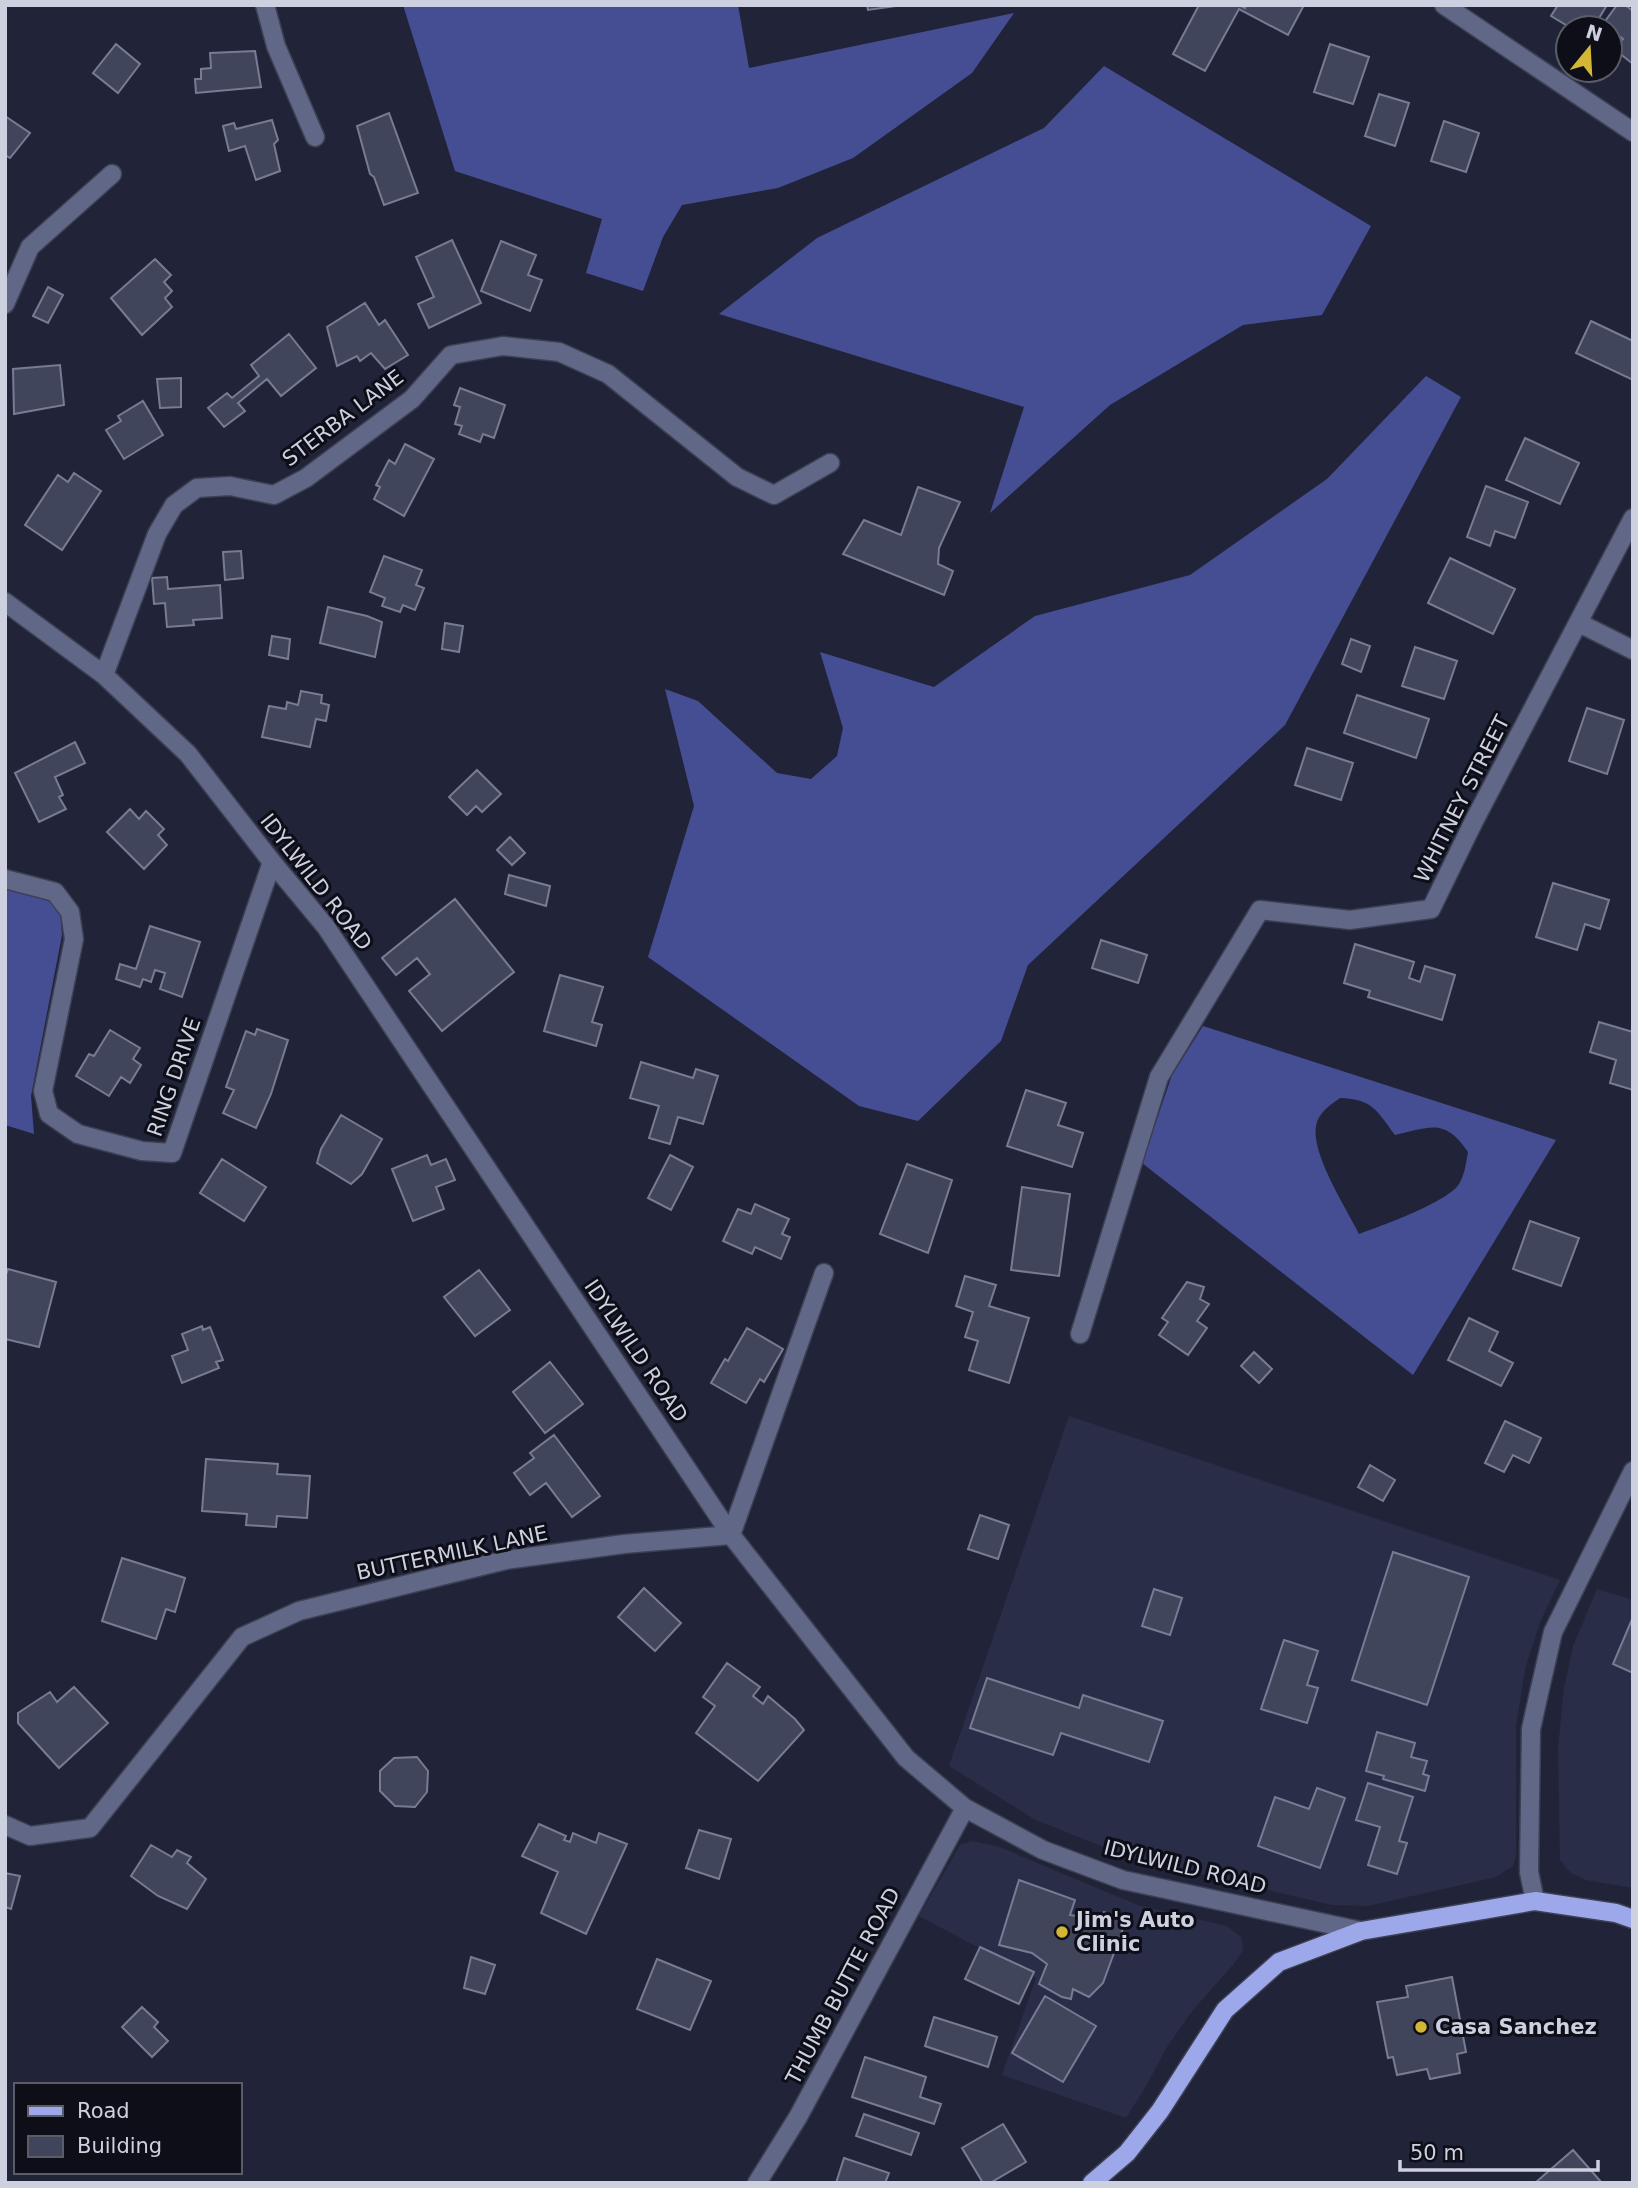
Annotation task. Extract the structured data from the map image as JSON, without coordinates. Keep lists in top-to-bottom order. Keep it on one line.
{"streets":{"street":["STERBA LANE","WHITNEY STREET","IDYLWILD ROAD","RING DRIVE","BUTTERMILK LANE","THUMB BUTTE ROAD"]},"crossings":[["STERBA LANE","IDYLWILD ROAD"],["IDYLWILD ROAD","RING DRIVE"],["IDYLWILD ROAD","BUTTERMILK LANE"],["IDYLWILD ROAD","THUMB BUTTE ROAD"]],"places":["Jim's Auto Clinic","Casa Sanchez"],"legend":["Road","Building"],"scale_bar":"50 m","north":"top"}
